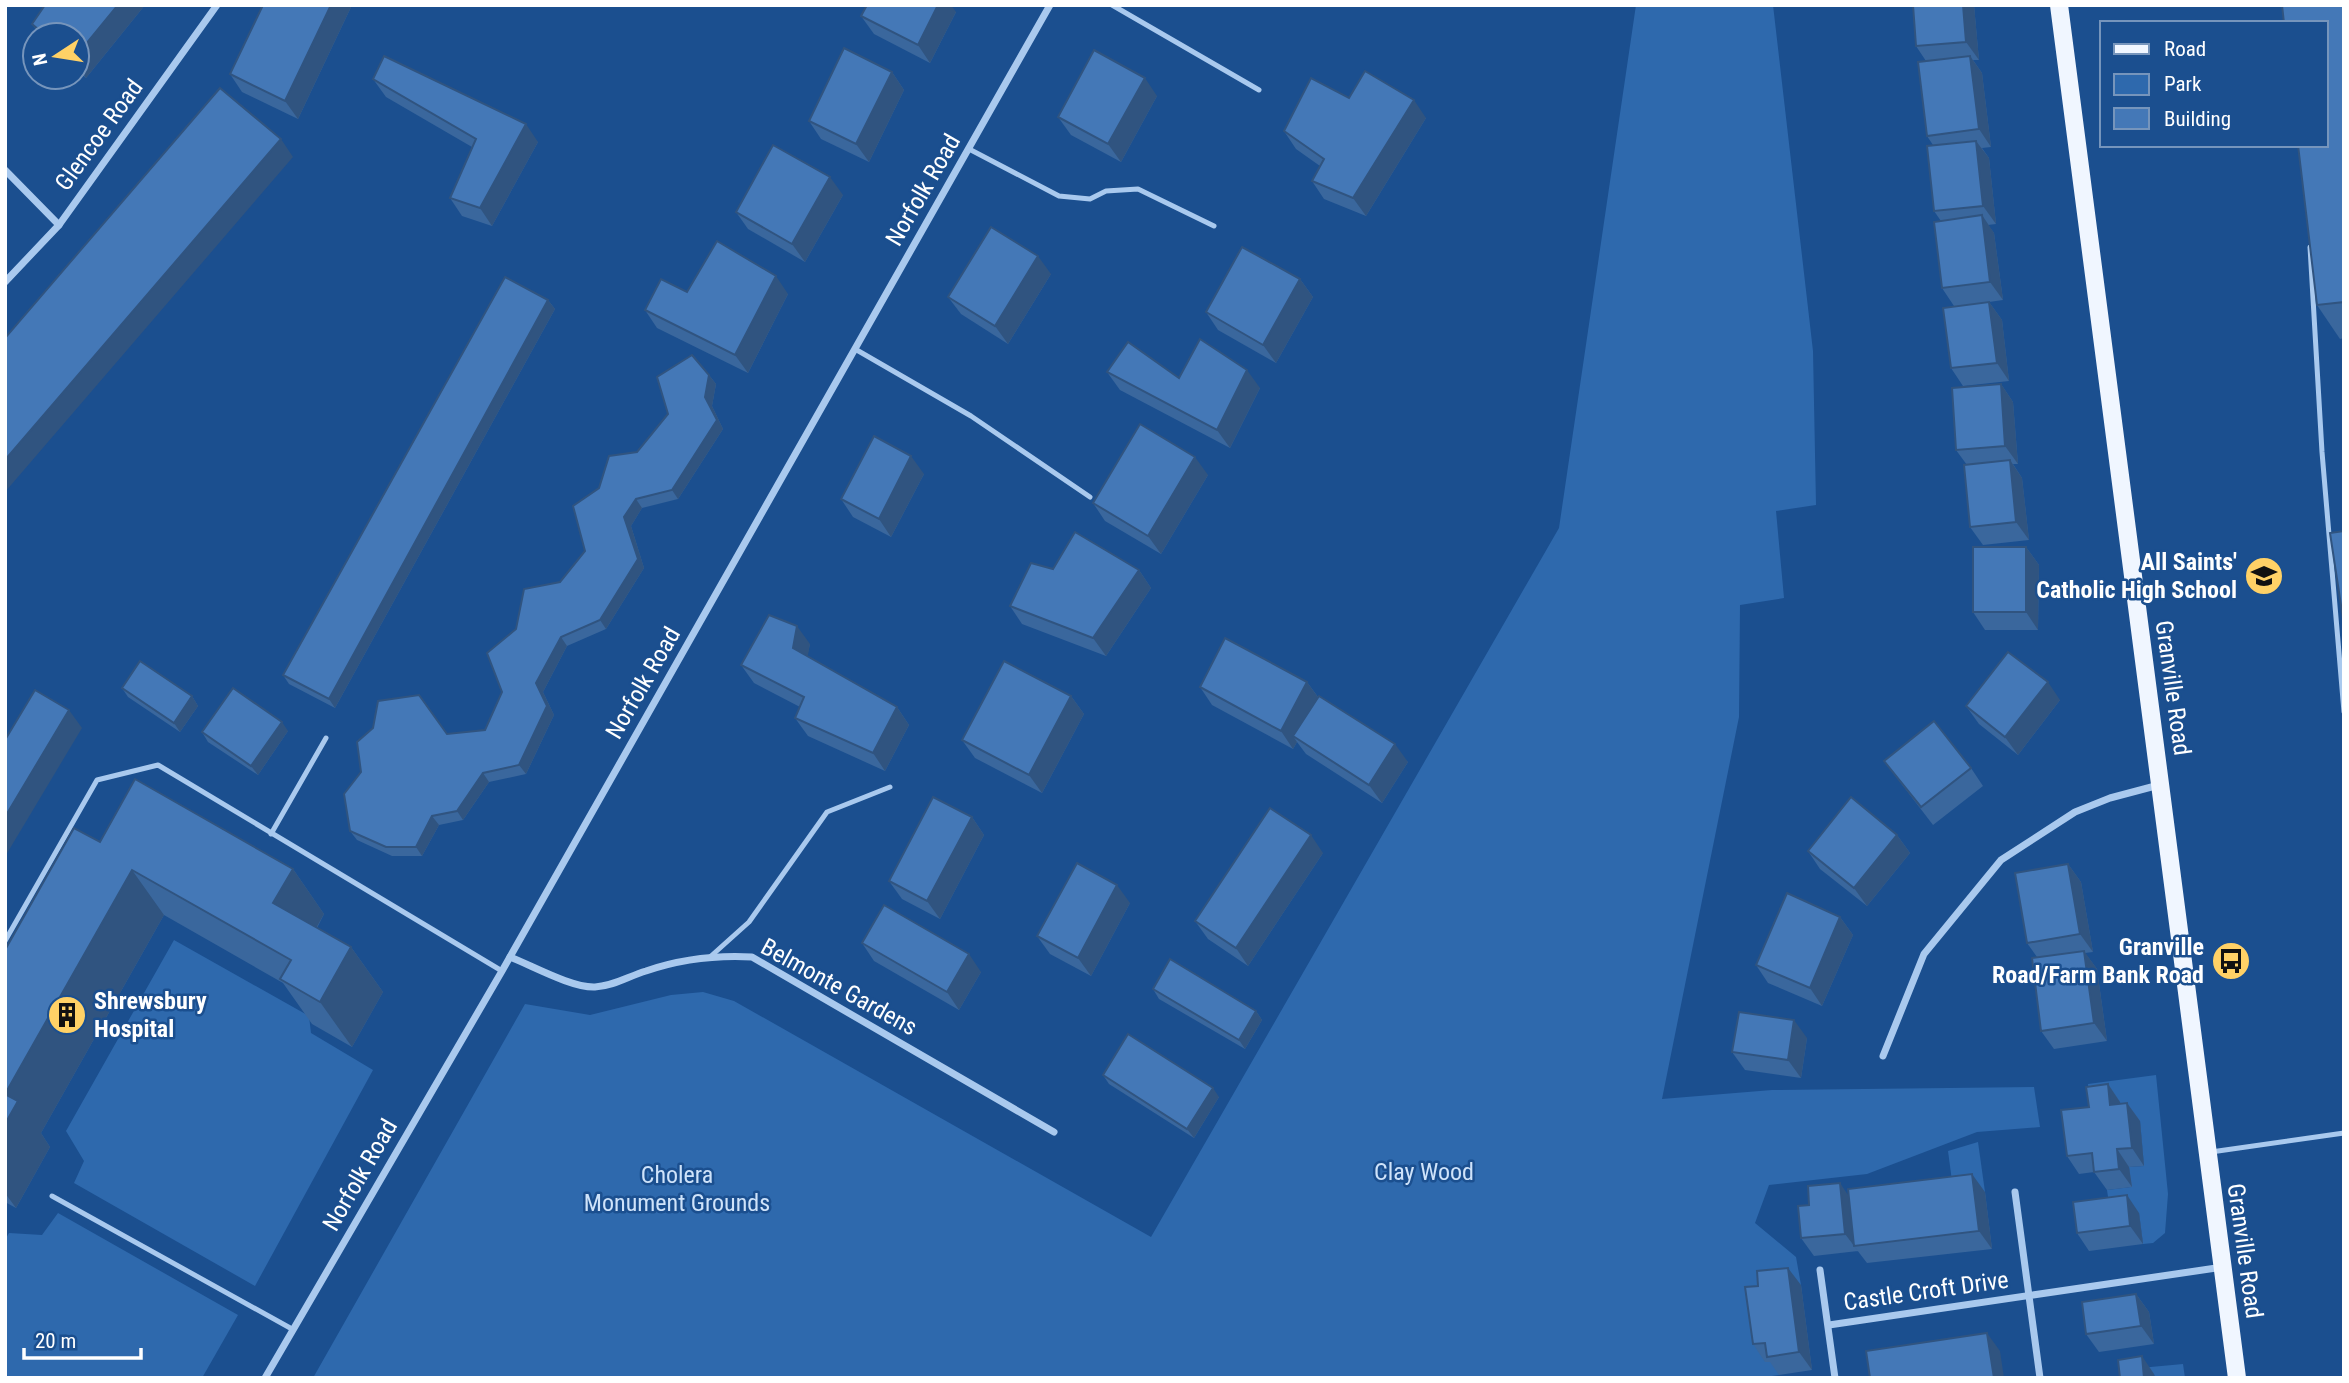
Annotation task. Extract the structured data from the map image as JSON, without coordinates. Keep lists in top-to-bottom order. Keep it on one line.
{"streets":{"main road":["Granville Road"],"street":["Glencoe Road","Norfolk Road","Belmonte Gardens","Castle Croft Drive"]},"crossings":[["Norfolk Road","Belmonte Gardens"],["Granville Road","Castle Croft Drive"]],"parks":["Clay Wood","Cholera Monument Grounds"],"places":{"school or university":["All Saints' Catholic High School"],"bus stop":["Granville Road/Farm Bank Road"],"building":["Shrewsbury Hospital"]},"legend":["Road","Park","Building"],"scale_bar":"20 m","north":"left"}
